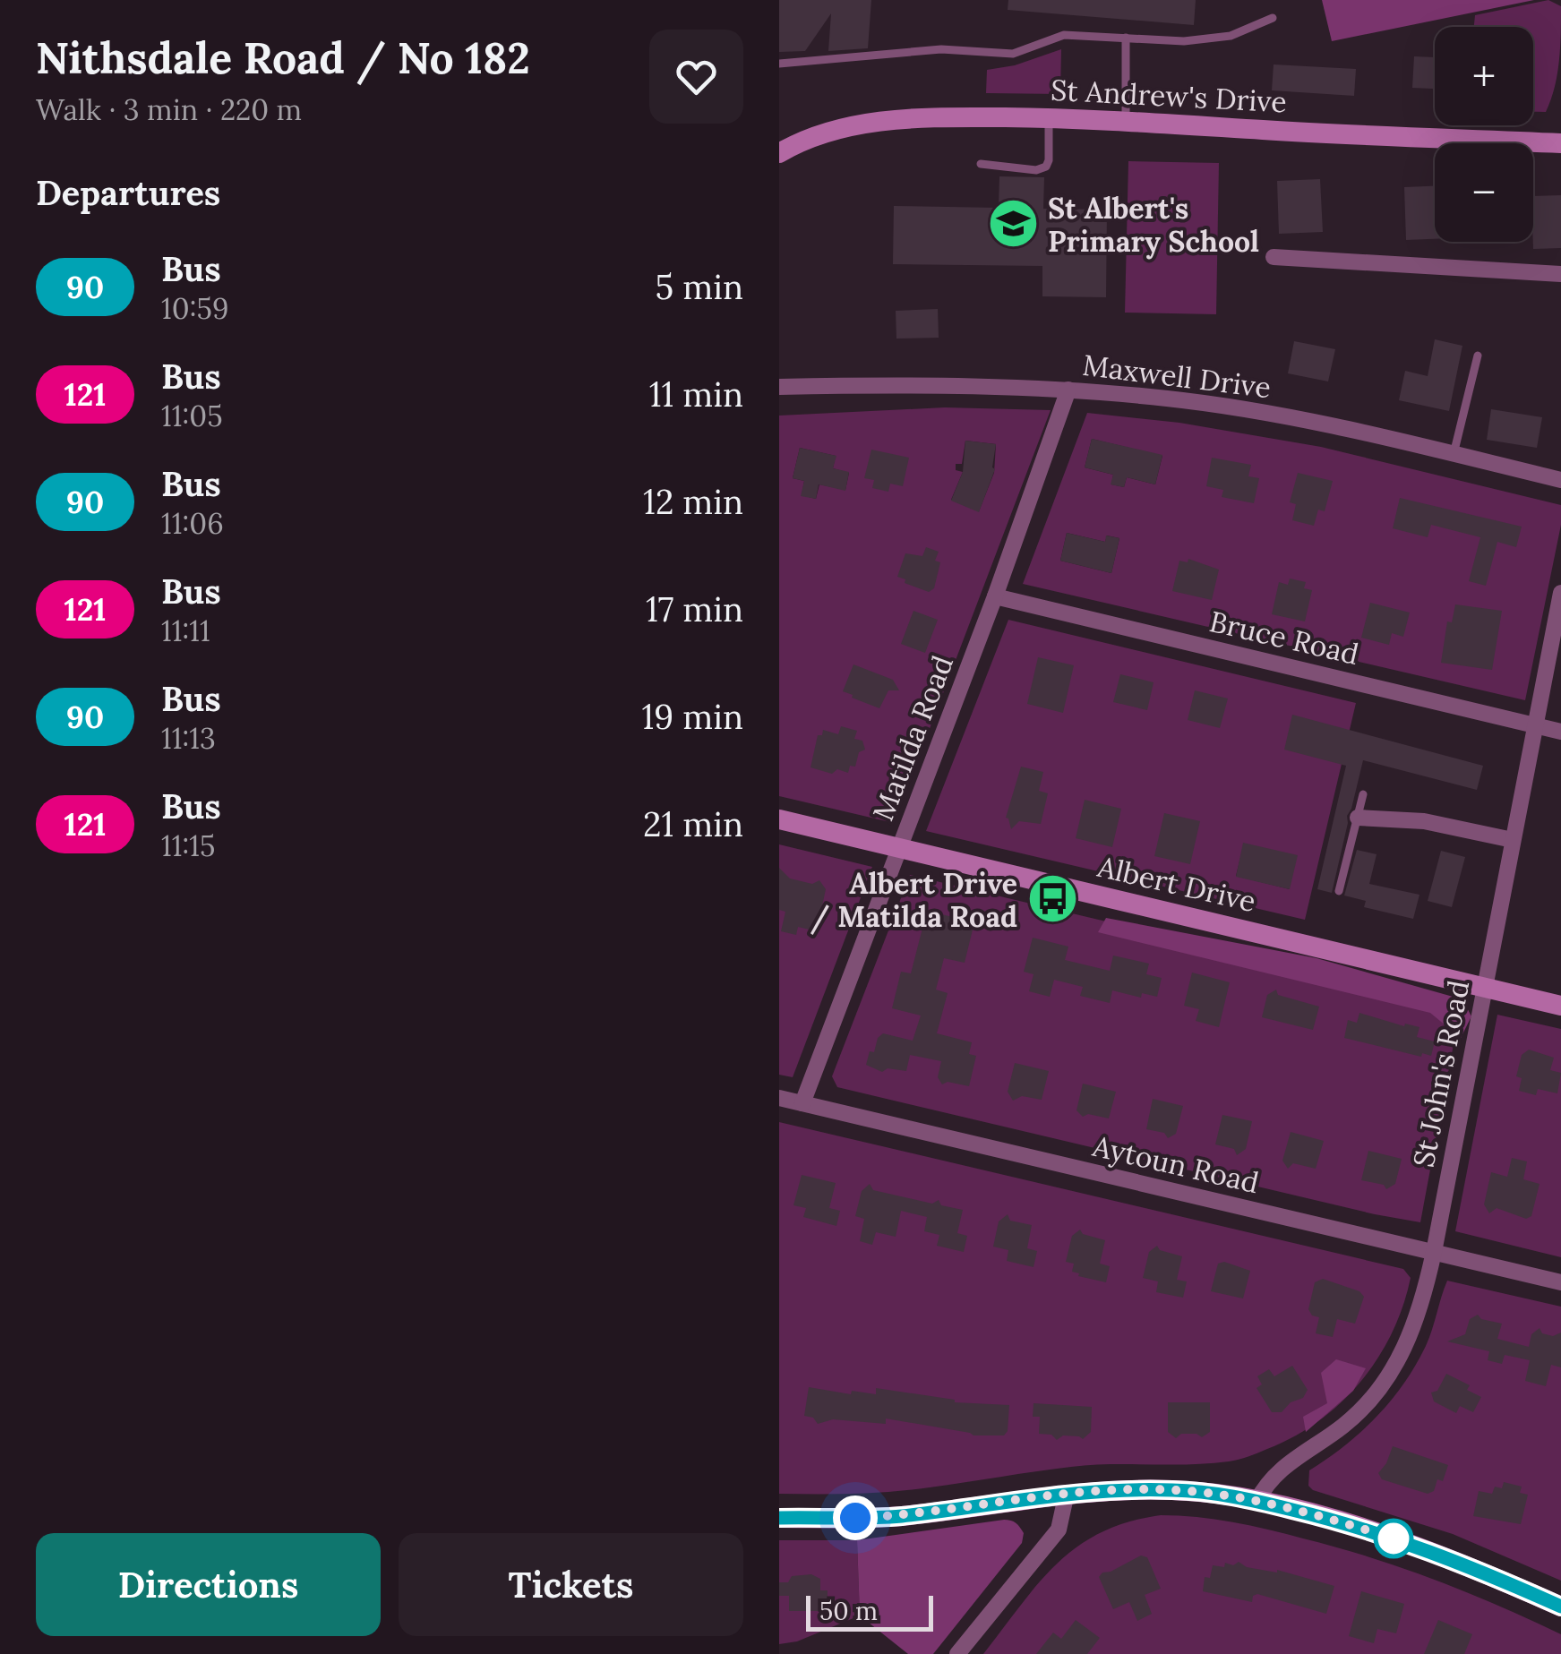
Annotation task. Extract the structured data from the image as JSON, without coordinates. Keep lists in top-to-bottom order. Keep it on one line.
{"streets":{"street":["St Andrew's Drive","Maxwell Drive","Bruce Road","Matilda Road","Albert Drive","St John's Road","Aytoun Road"]},"crossings":[["Maxwell Drive","Matilda Road"],["Bruce Road","Matilda Road"],["Bruce Road","St John's Road"],["Matilda Road","Albert Drive"],["Matilda Road","Aytoun Road"],["Albert Drive","St John's Road"],["St John's Road","Aytoun Road"]],"places":{"school or university":["St Albert's Primary School"],"bus stop":["Albert Drive / Matilda Road"]},"lines":["bus line 90"],"scale_bar":"50 m","page":{"heading":[["Nithsdale Road / No 182","Walk · 3 min · 220 m"],"Departures"],"map_buttons":["+","−"],"list":[{"mark":"90","name":"Bus","note":"10:59","value":"5 min"},{"mark":"121","name":"Bus","note":"11:05","value":"11 min"},{"mark":"90","name":"Bus","note":"11:06","value":"12 min"},{"mark":"121","name":"Bus","note":"11:11","value":"17 min"},{"mark":"90","name":"Bus","note":"11:13","value":"19 min"},{"mark":"121","name":"Bus","note":"11:15","value":"21 min"}],"buttons":["Directions","Tickets"],"scale":"50 m"}}
